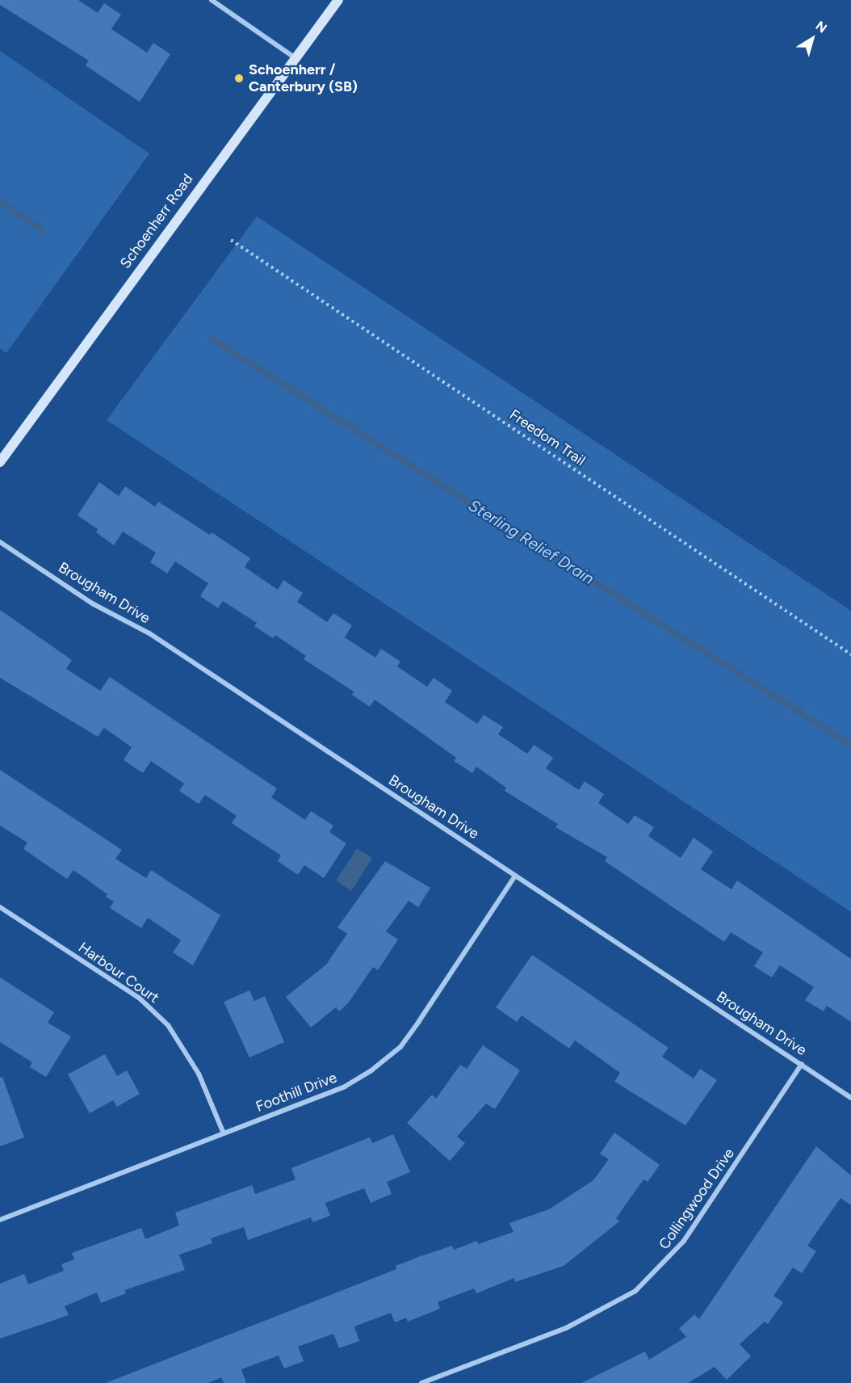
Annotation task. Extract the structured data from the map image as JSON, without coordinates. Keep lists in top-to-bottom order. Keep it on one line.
{"streets":{"main road":["Schoenherr Road"],"street":["Brougham Drive","Harbour Court","Foothill Drive","Collingwood Drive"],"path":["Freedom Trail"]},"crossings":[["Brougham Drive","Foothill Drive"],["Brougham Drive","Collingwood Drive"],["Harbour Court","Foothill Drive"]],"water":["Sterling Relief Drain"],"places":["Schoenherr / Canterbury (SB)"],"north":"top right"}
